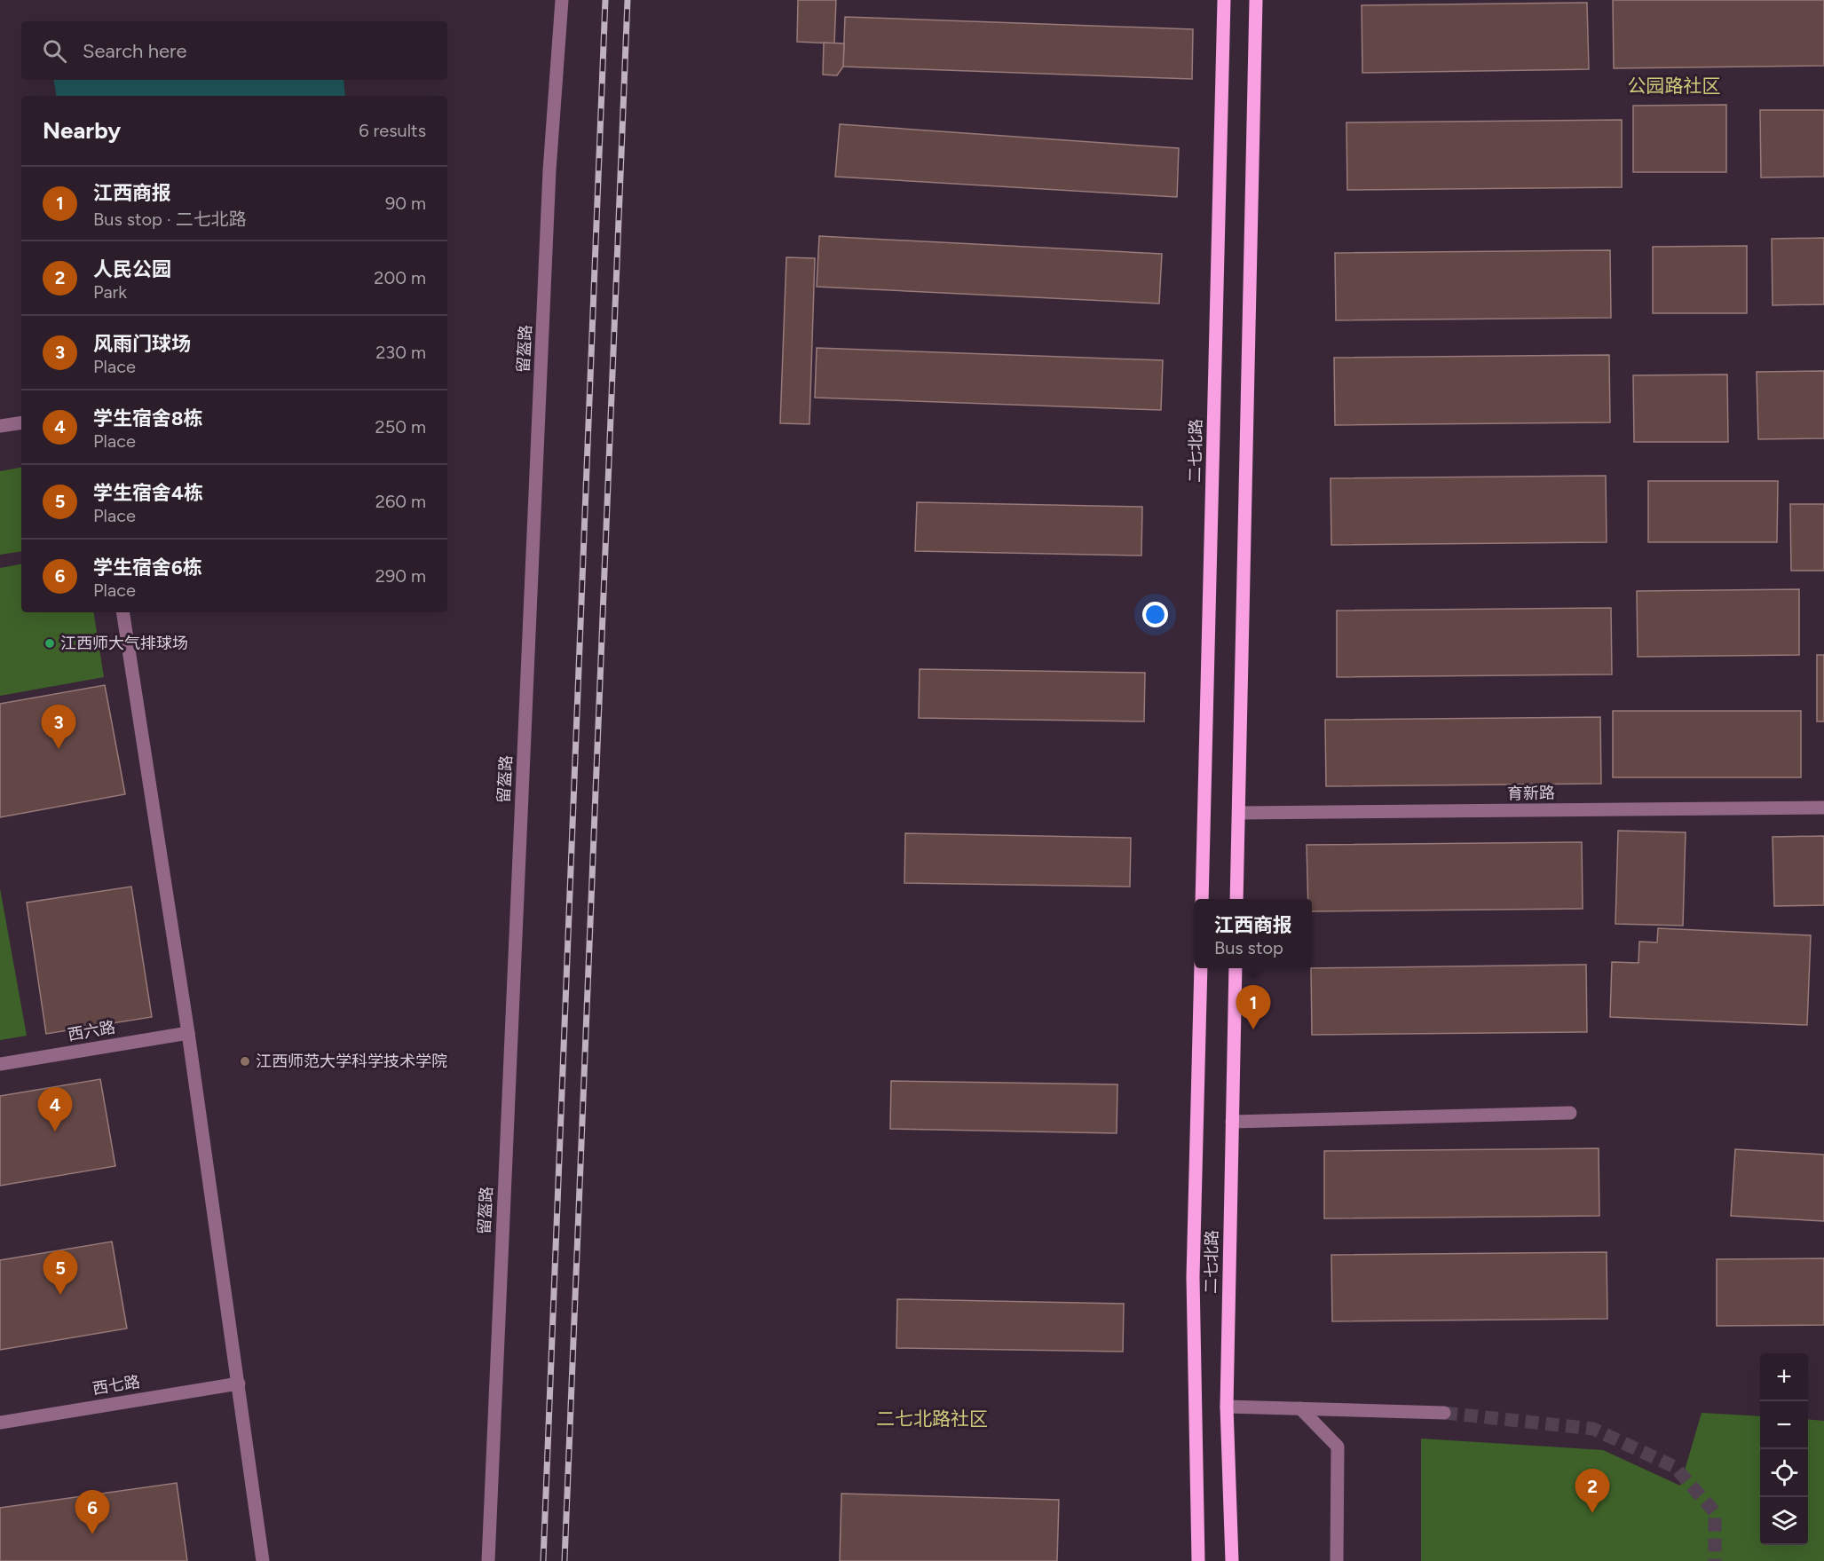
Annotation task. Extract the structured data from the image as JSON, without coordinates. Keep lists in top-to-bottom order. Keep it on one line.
{"streets":{"main road":["二七北路"],"street":["留盔路","育新路","西六路","西七路"]},"districts":["公园路社区","二七北路社区"],"places":["江西师大气排球场","江西师范大学科学技术学院"],"page":{"search":"Search here","heading":["Nearby","6 results"],"list":[{"mark":"1","name":"江西商报","note":"Bus stop · 二七北路","value":"90 m"},{"mark":"2","name":"人民公园","note":"Park","value":"200 m"},{"mark":"3","name":"风雨门球场","note":"Place","value":"230 m"},{"mark":"4","name":"学生宿舍8栋","note":"Place","value":"250 m"},{"mark":"5","name":"学生宿舍4栋","note":"Place","value":"260 m"},{"mark":"6","name":"学生宿舍6栋","note":"Place","value":"290 m"}],"pins":["3","1","4","5","2","6"],"popup":["江西商报","Bus stop"],"map_buttons":["+","−"]}}
